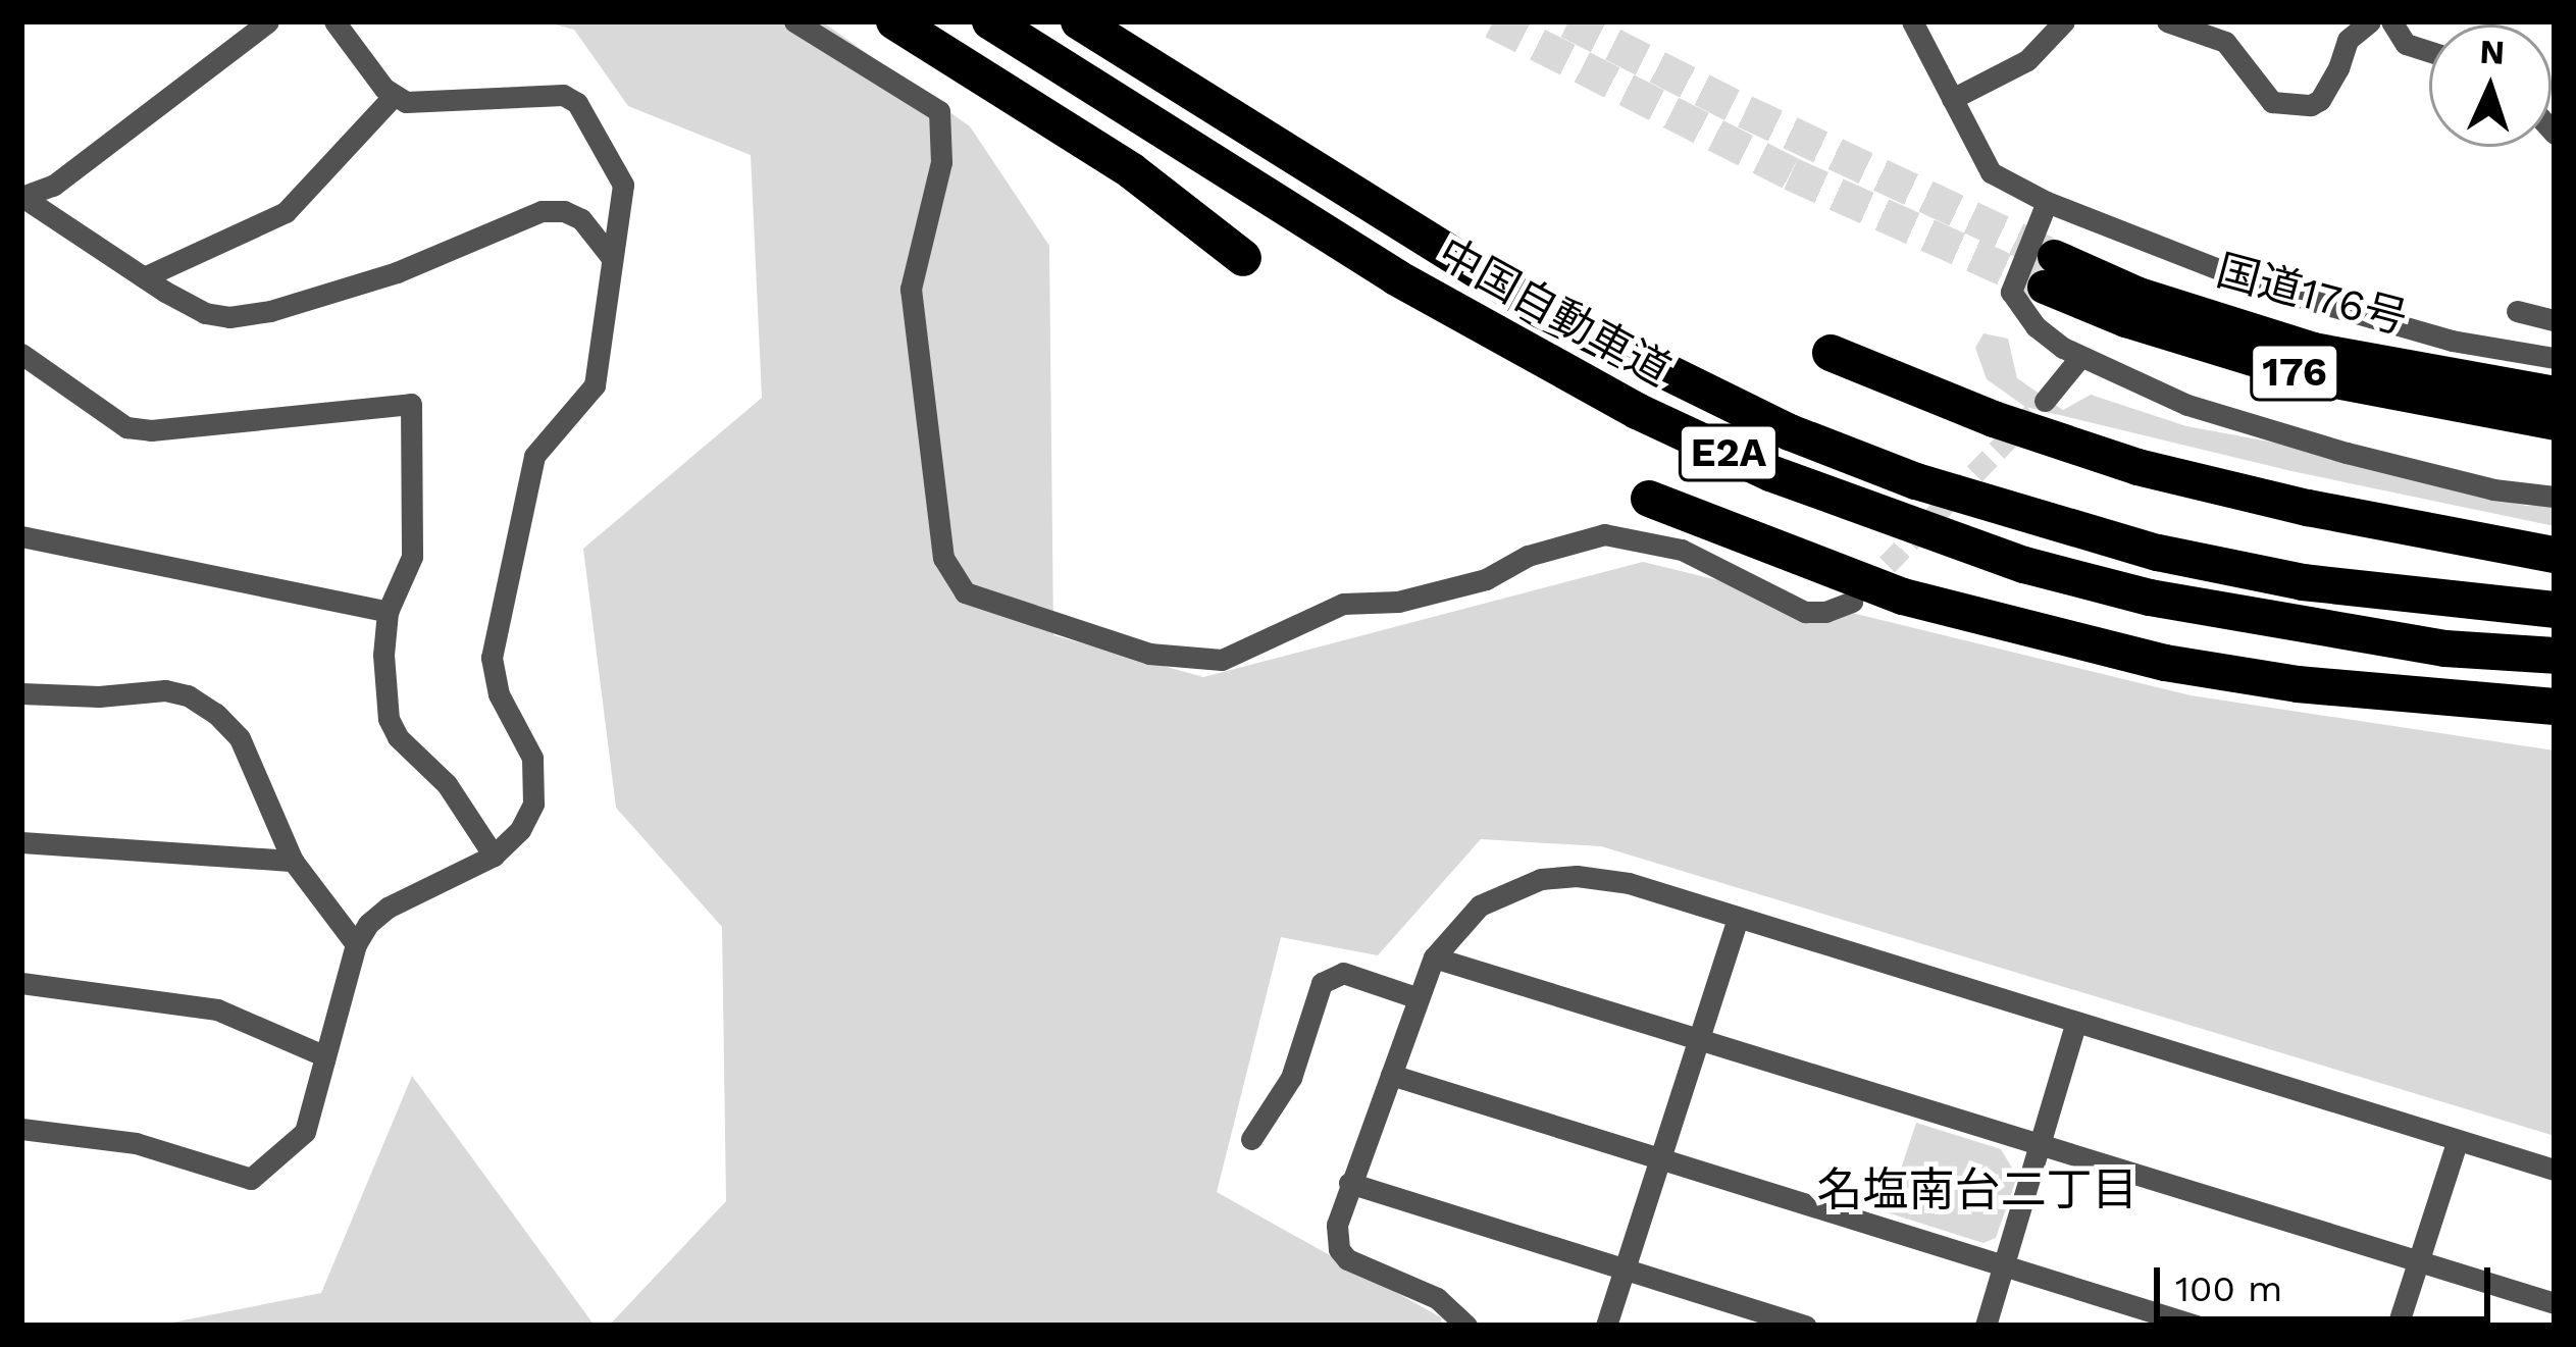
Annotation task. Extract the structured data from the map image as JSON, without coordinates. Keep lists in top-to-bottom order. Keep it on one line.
{"streets":{"highway":["国道176号","中国自動車道","176","E2A"]},"districts":["名塩南台二丁目"],"scale_bar":"100 m","north":"top"}
